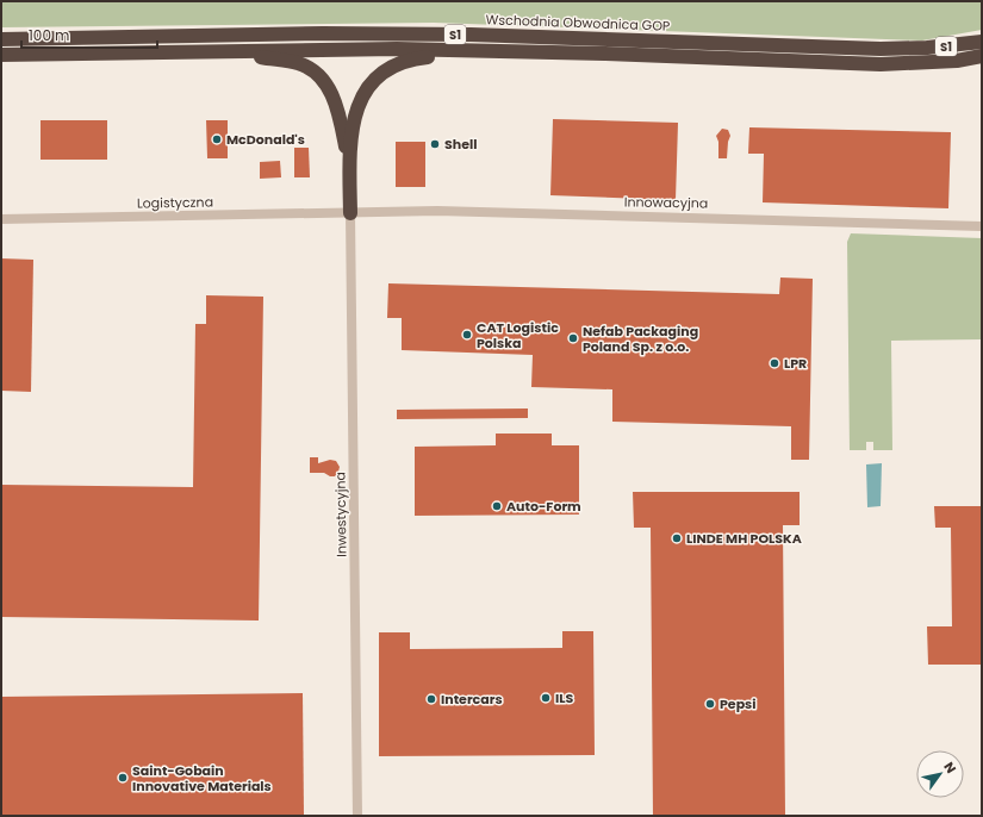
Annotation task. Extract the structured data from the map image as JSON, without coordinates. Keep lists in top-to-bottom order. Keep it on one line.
{"streets":{"highway":["Wschodnia Obwodnica GOP","S1"],"street":["Logistyczna","Innowacyjna","Inwestycyjna"]},"crossings":[["Logistyczna","Innowacyjna"],["Logistyczna","Inwestycyjna"],["Innowacyjna","Inwestycyjna"]],"places":["McDonald's","Shell","CAT Logistic Polska","Nefab Packaging Poland Sp. z o.o.","LPR","Auto-Form","LINDE MH POLSKA","ILS","Intercars","Pepsi","Saint-Gobain Innovative Materials"],"scale_bar":"100 m","north":"top right"}
